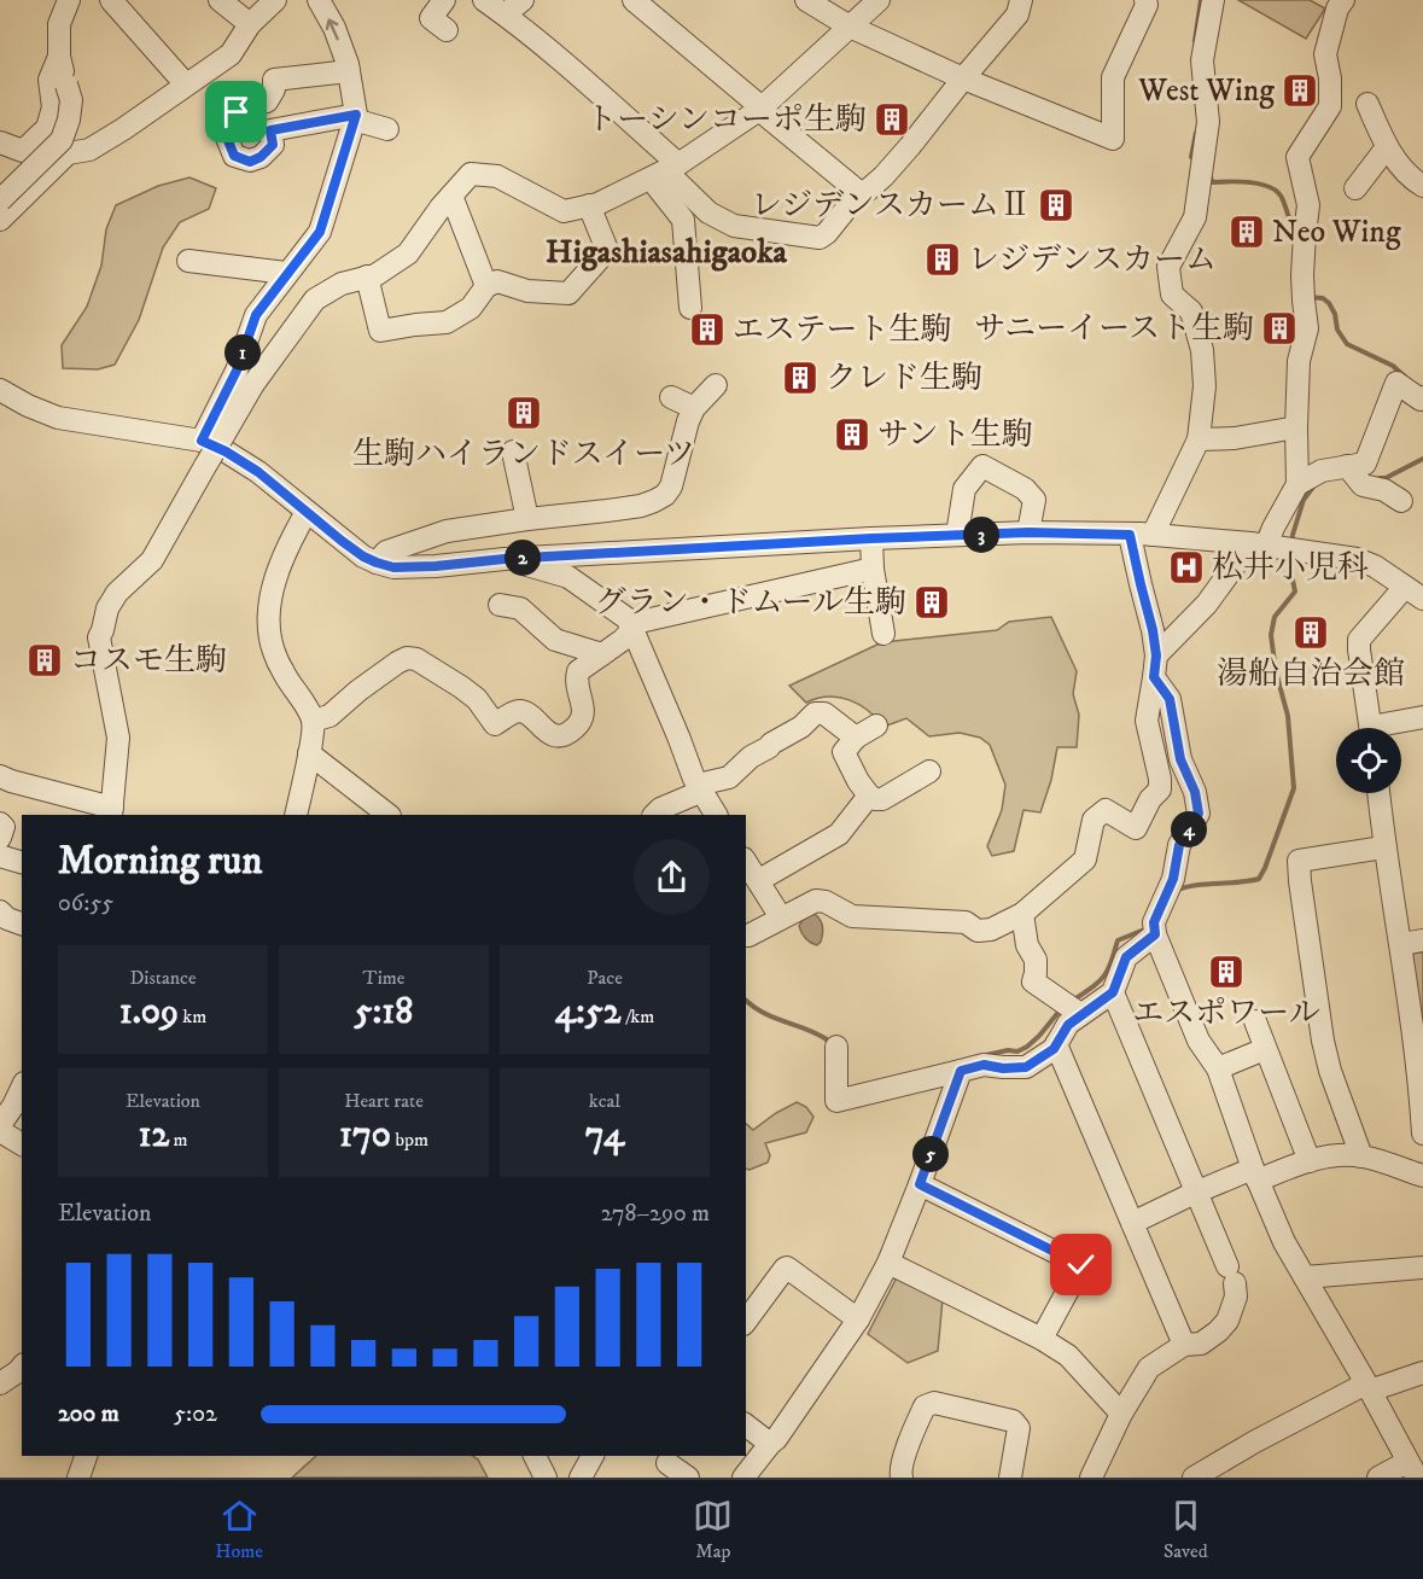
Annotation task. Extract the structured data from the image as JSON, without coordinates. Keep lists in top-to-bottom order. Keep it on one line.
{"districts":["Higashiasahigaoka"],"places":{"building":["West Wing","トーシンコーポ生駒","レジデンスカームⅡ","Neo Wing","レジデンスカーム","サニーイースト生駒","エステート生駒","クレド生駒","生駒ハイランドスイーツ","サント生駒","グラン・ドムール生駒","湯船自治会館","コスモ生駒","エスポワール"],"hospital":["松井小児科"]},"page":{"pins":["1","3","2","4","5"],"heading":["Morning run","06:55"],"stats":[["Distance","1.09 km"],["Time","5:18"],["Pace","4:52 /km"],["Elevation","12 m"],["Heart rate","170 bpm"],["kcal","74"]],"chart":["Elevation","278–290 m"],"list":[{"name":"200 m","note":"5:02"}],"tabs":["Home","Map","Saved"]}}
